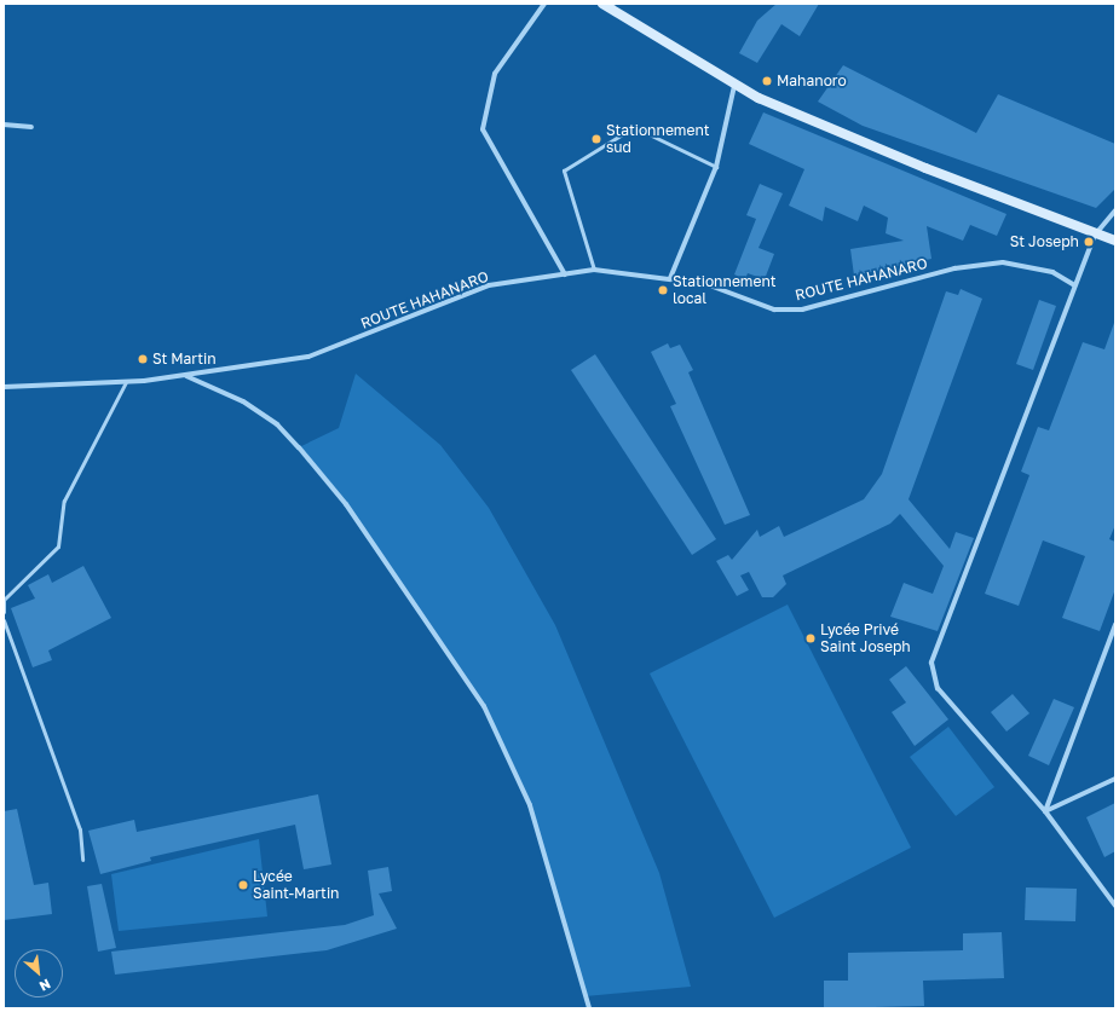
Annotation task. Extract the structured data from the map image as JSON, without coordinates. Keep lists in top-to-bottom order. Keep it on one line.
{"streets":{"street":["ROUTE HAHANARO"]},"places":["Mahanoro","Stationnement sud","St Joseph","Stationnement local","St Martin","Lycée Privé Saint Joseph","Lycée Saint-Martin"],"north":"bottom right"}
